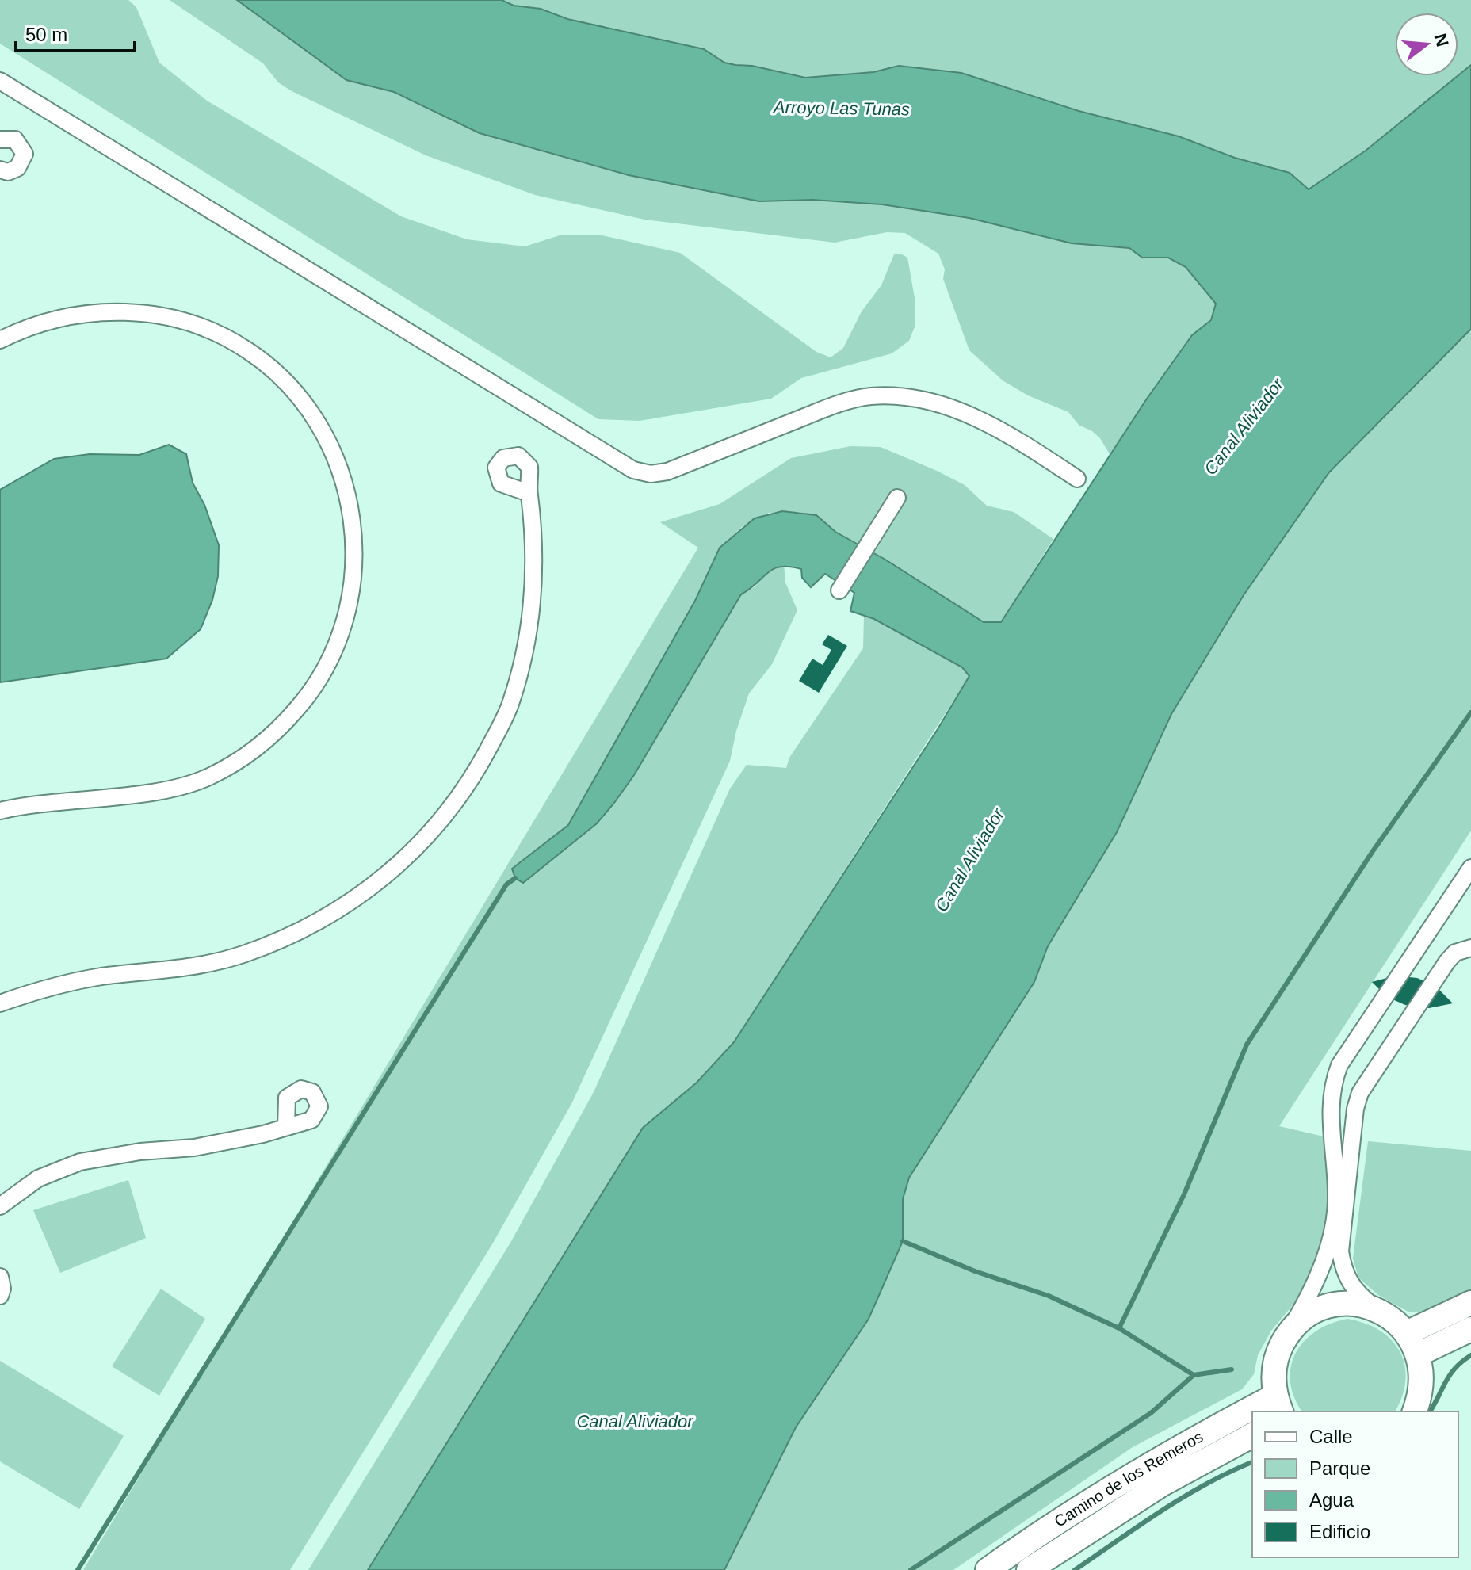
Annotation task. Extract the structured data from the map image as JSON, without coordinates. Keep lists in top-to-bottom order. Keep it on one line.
{"streets":{"main road":["Camino de los Remeros"]},"water":["Arroyo Las Tunas","Canal Aliviador"],"legend":["Calle","Parque","Agua","Edificio"],"scale_bar":"50 m","north":"right"}
